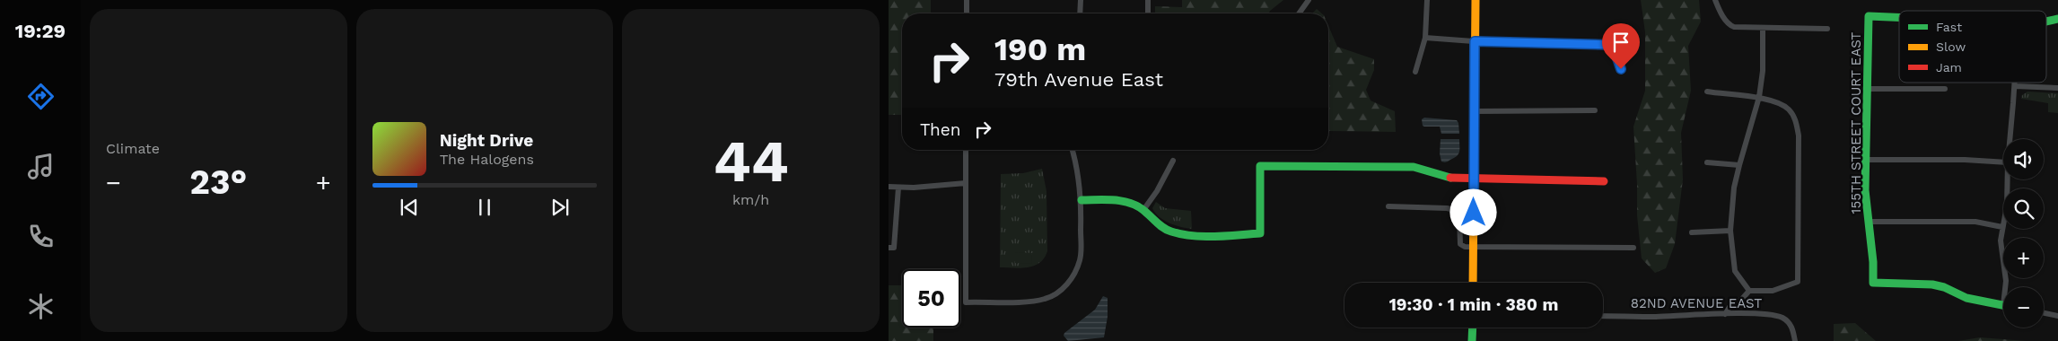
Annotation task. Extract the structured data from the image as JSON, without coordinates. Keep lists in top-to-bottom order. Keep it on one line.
{"streets":{"street":["155TH STREET COURT EAST","82ND AVENUE EAST"]},"legend":["Fast","Slow","Jam"],"page":{"tabs":"19:29","tile":["Climate",["44","km/h"]],"turn":["190 m","79th Avenue East"],"then":"Then","song":["Night Drive","The Halogens"],"map_buttons":["+","−"],"heat":["−","23°","+"],"limit":"50","trip":"19:30 · 1 min · 380 m"}}
